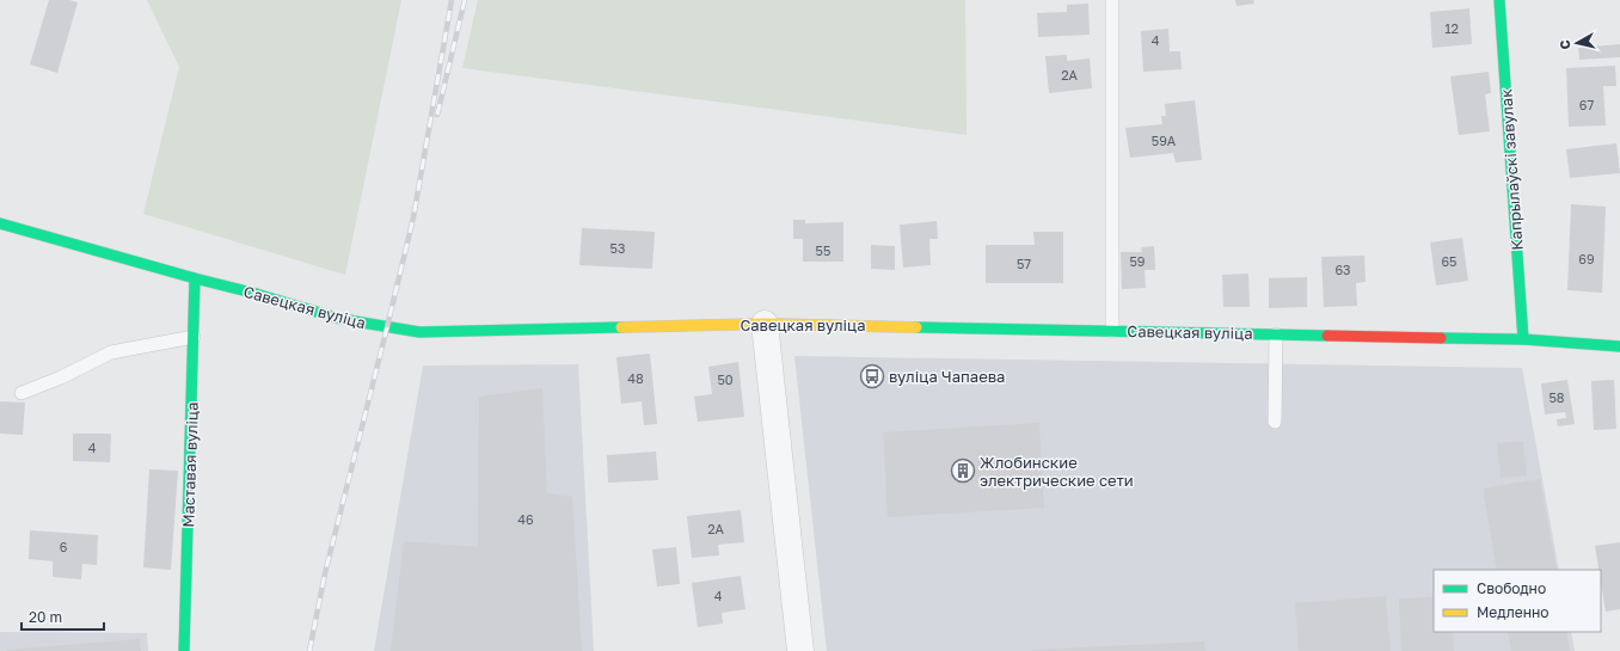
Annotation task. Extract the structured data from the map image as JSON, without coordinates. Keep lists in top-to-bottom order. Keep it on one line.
{"streets":{"main road":["Капрылаўскі завулак","Савецкая вуліца","Маставая вуліца"]},"crossings":[["Капрылаўскі завулак","Савецкая вуліца"],["Савецкая вуліца","Маставая вуліца"]],"places":{"bus stop":["вуліца Чапаева"],"building":["Жлобинские электрические сети"]},"house_numbers":["12","4","2А","67","59А","53","55","69","59","65","57","63","48","50","58","4","46","2А","6","4"],"legend":["Свободно","Медленно"],"scale_bar":"20 m","north":"left"}
